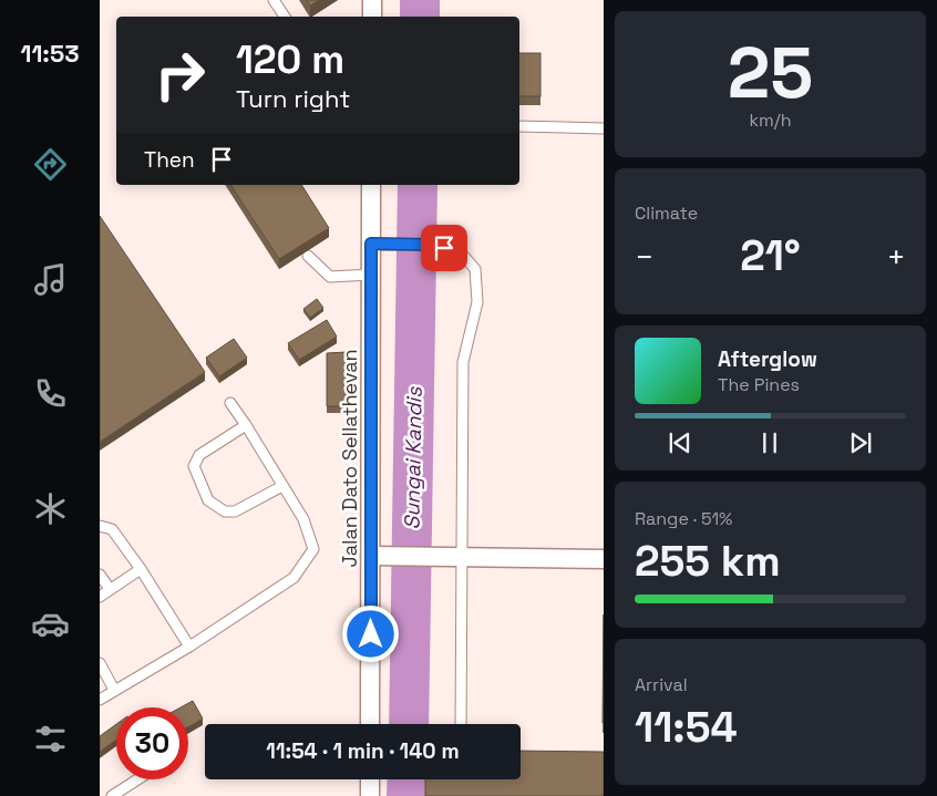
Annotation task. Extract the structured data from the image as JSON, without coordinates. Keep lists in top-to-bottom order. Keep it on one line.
{"streets":{"street":["Jalan Dato Sellathevan"]},"water":["Sungai Kandis"],"page":{"tabs":"11:53","tile":[["25","km/h"],"Climate",["Range · 51%","255 km"],["Arrival","11:54"]],"turn":["120 m","Turn right"],"then":"Then","heat":["−","21°","+"],"song":["Afterglow","The Pines"],"limit":"30","trip":"11:54 · 1 min · 140 m"}}
